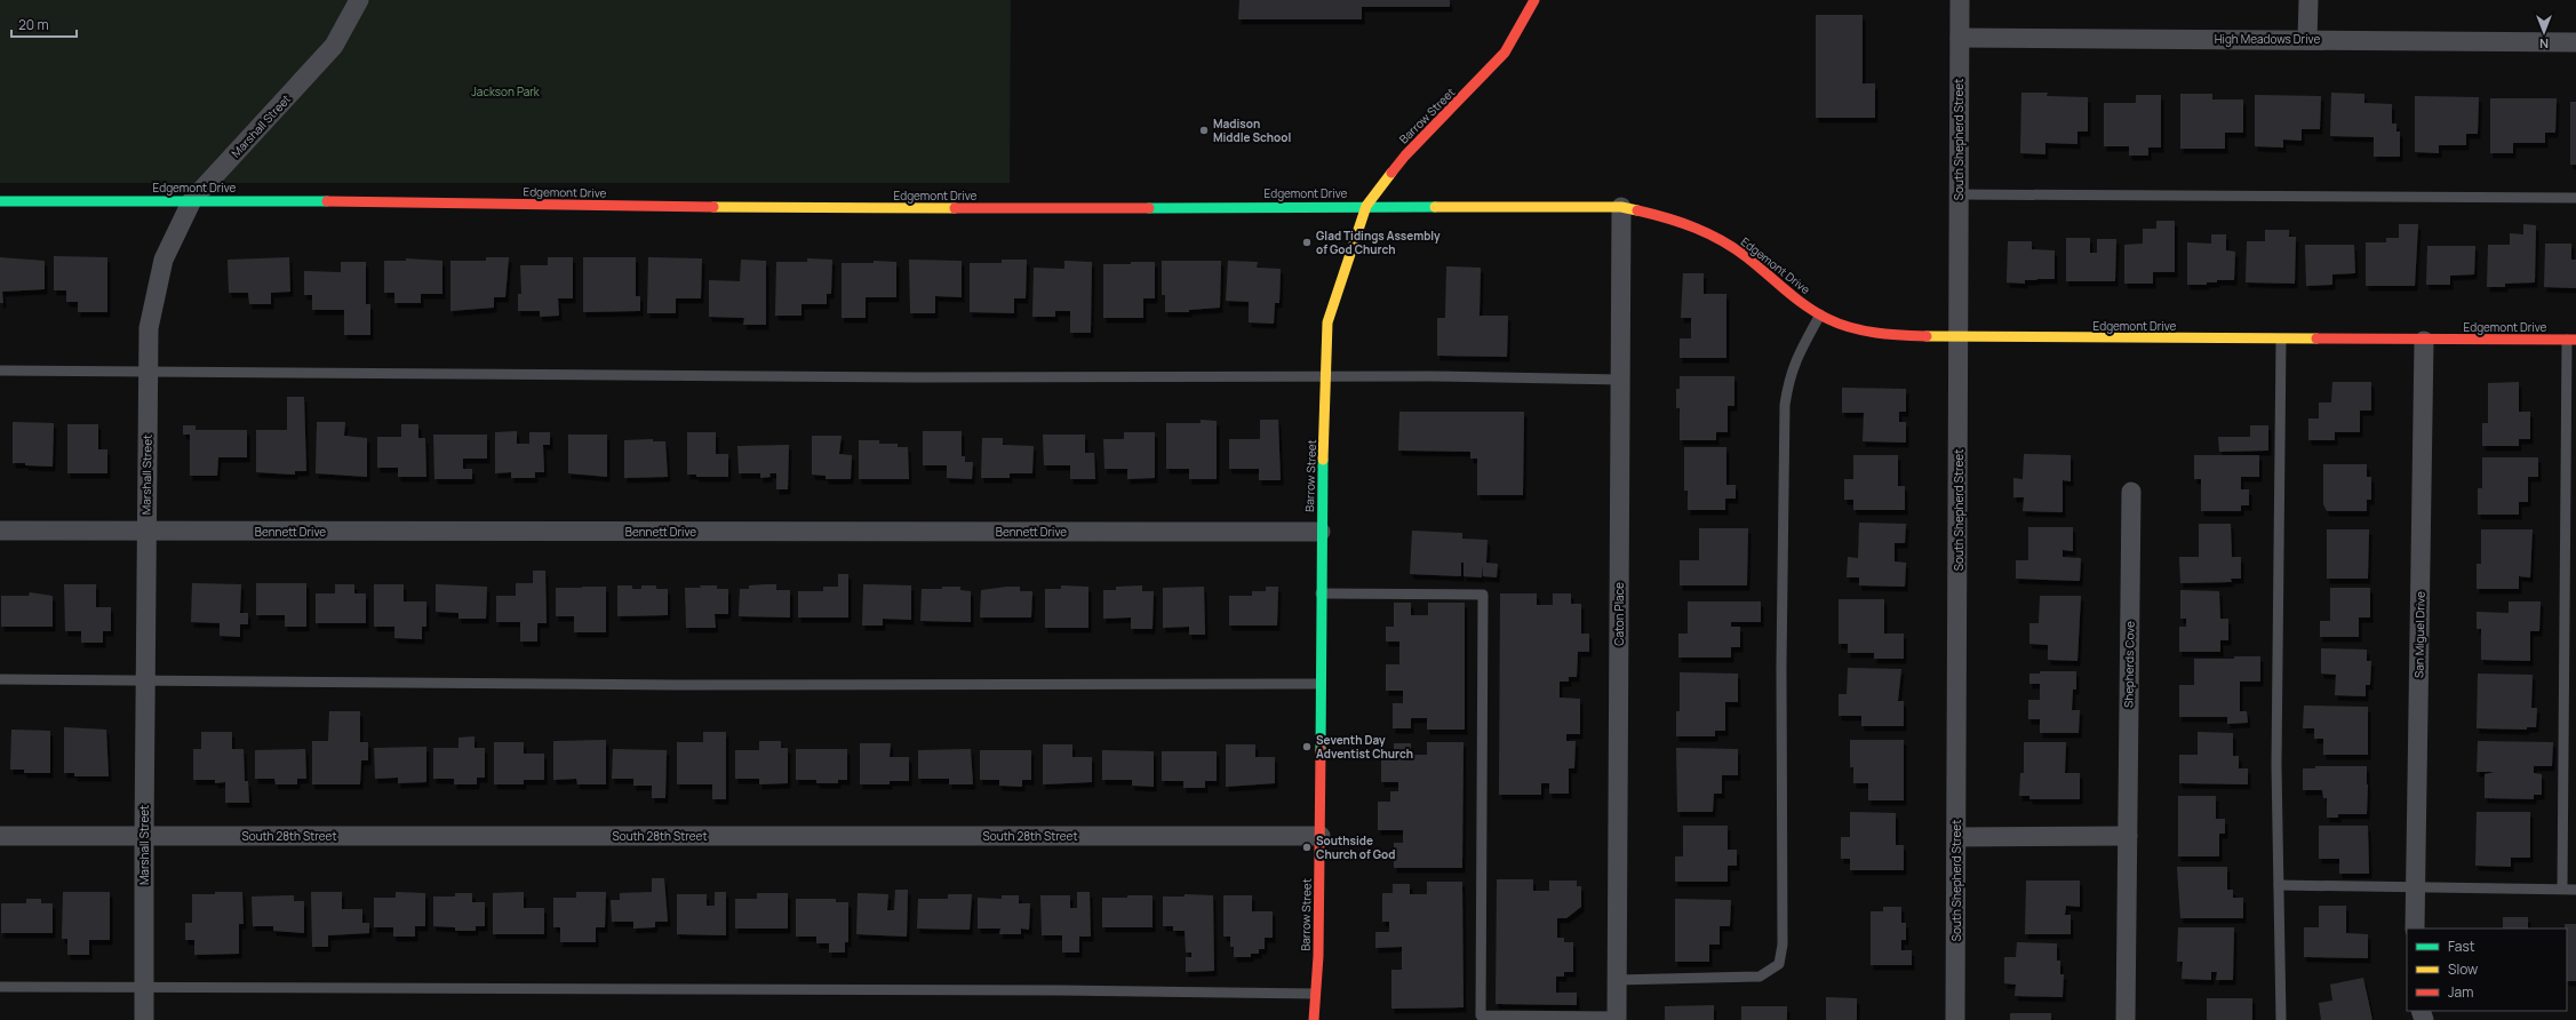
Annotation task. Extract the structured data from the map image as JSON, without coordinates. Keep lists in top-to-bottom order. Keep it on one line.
{"streets":{"street":["High Meadows Drive","Barrow Street","Marshall Street","South Shepherd Street","Edgemont Drive","Bennett Drive","Caton Place","San Miguel Drive","Shepherds Cove","South 28th Street"]},"crossings":[["High Meadows Drive","South Shepherd Street"],["Barrow Street","Edgemont Drive"],["Barrow Street","Bennett Drive"],["Barrow Street","South 28th Street"],["Marshall Street","Edgemont Drive"],["Marshall Street","Bennett Drive"],["Marshall Street","South 28th Street"],["South Shepherd Street","Edgemont Drive"],["Edgemont Drive","Caton Place"],["Edgemont Drive","San Miguel Drive"]],"parks":["Jackson Park"],"places":["Madison Middle School","Glad Tidings Assembly of God Church","Seventh Day Adventist Church","Southside Church of God"],"legend":["Fast","Slow","Jam"],"scale_bar":"20 m","north":"bottom"}
